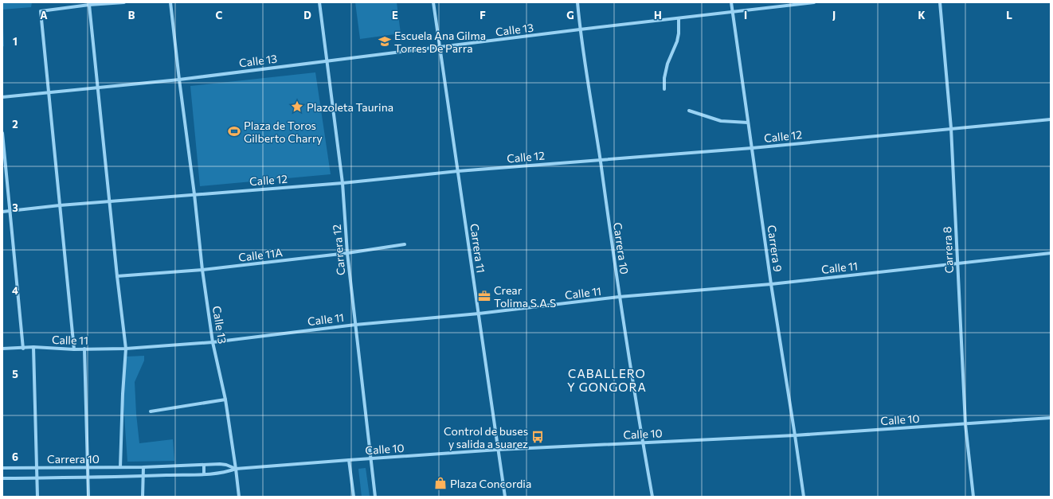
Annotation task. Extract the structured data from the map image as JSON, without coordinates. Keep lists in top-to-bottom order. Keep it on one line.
{"streets":{"street":["Calle 13","Calle 12","Carrera 11","Carrera 10","Carrera 9","Carrera 12","Carrera 8","Calle 11A","Calle 11","Calle 10"]},"crossings":[["Calle 13","Calle 12"],["Calle 13","Carrera 11"],["Calle 13","Carrera 10"],["Calle 13","Carrera 9"],["Calle 13","Carrera 12"],["Calle 13","Calle 11A"],["Calle 13","Calle 11"],["Calle 13","Calle 10"],["Calle 12","Carrera 11"],["Calle 12","Carrera 10"],["Calle 12","Carrera 9"],["Calle 12","Carrera 12"],["Calle 12","Carrera 8"],["Carrera 11","Calle 11"],["Carrera 11","Calle 10"],["Carrera 10","Calle 11"],["Carrera 10","Calle 10"],["Carrera 9","Calle 11"],["Carrera 9","Calle 10"],["Carrera 12","Calle 11A"],["Carrera 12","Calle 11"],["Carrera 12","Calle 10"],["Carrera 8","Calle 11"],["Carrera 8","Calle 10"]],"districts":["CABALLERO Y GONGORA"],"places":{"school or university":["Escuela Ana Gilma Torres De Parra"],"place":["Plazoleta Taurina"],"sports":["Plaza de Toros Gilberto Charry"],"office":["Crear Tolima S.A.S"],"bus stop":["Control de buses y salida a suarez"],"shop":["Plaza Concordia"]},"grid":{"columns":["A","B","C","D","E","F","G","H","I","J","K","L"],"rows":["1","2","3","4","5","6"]}}
